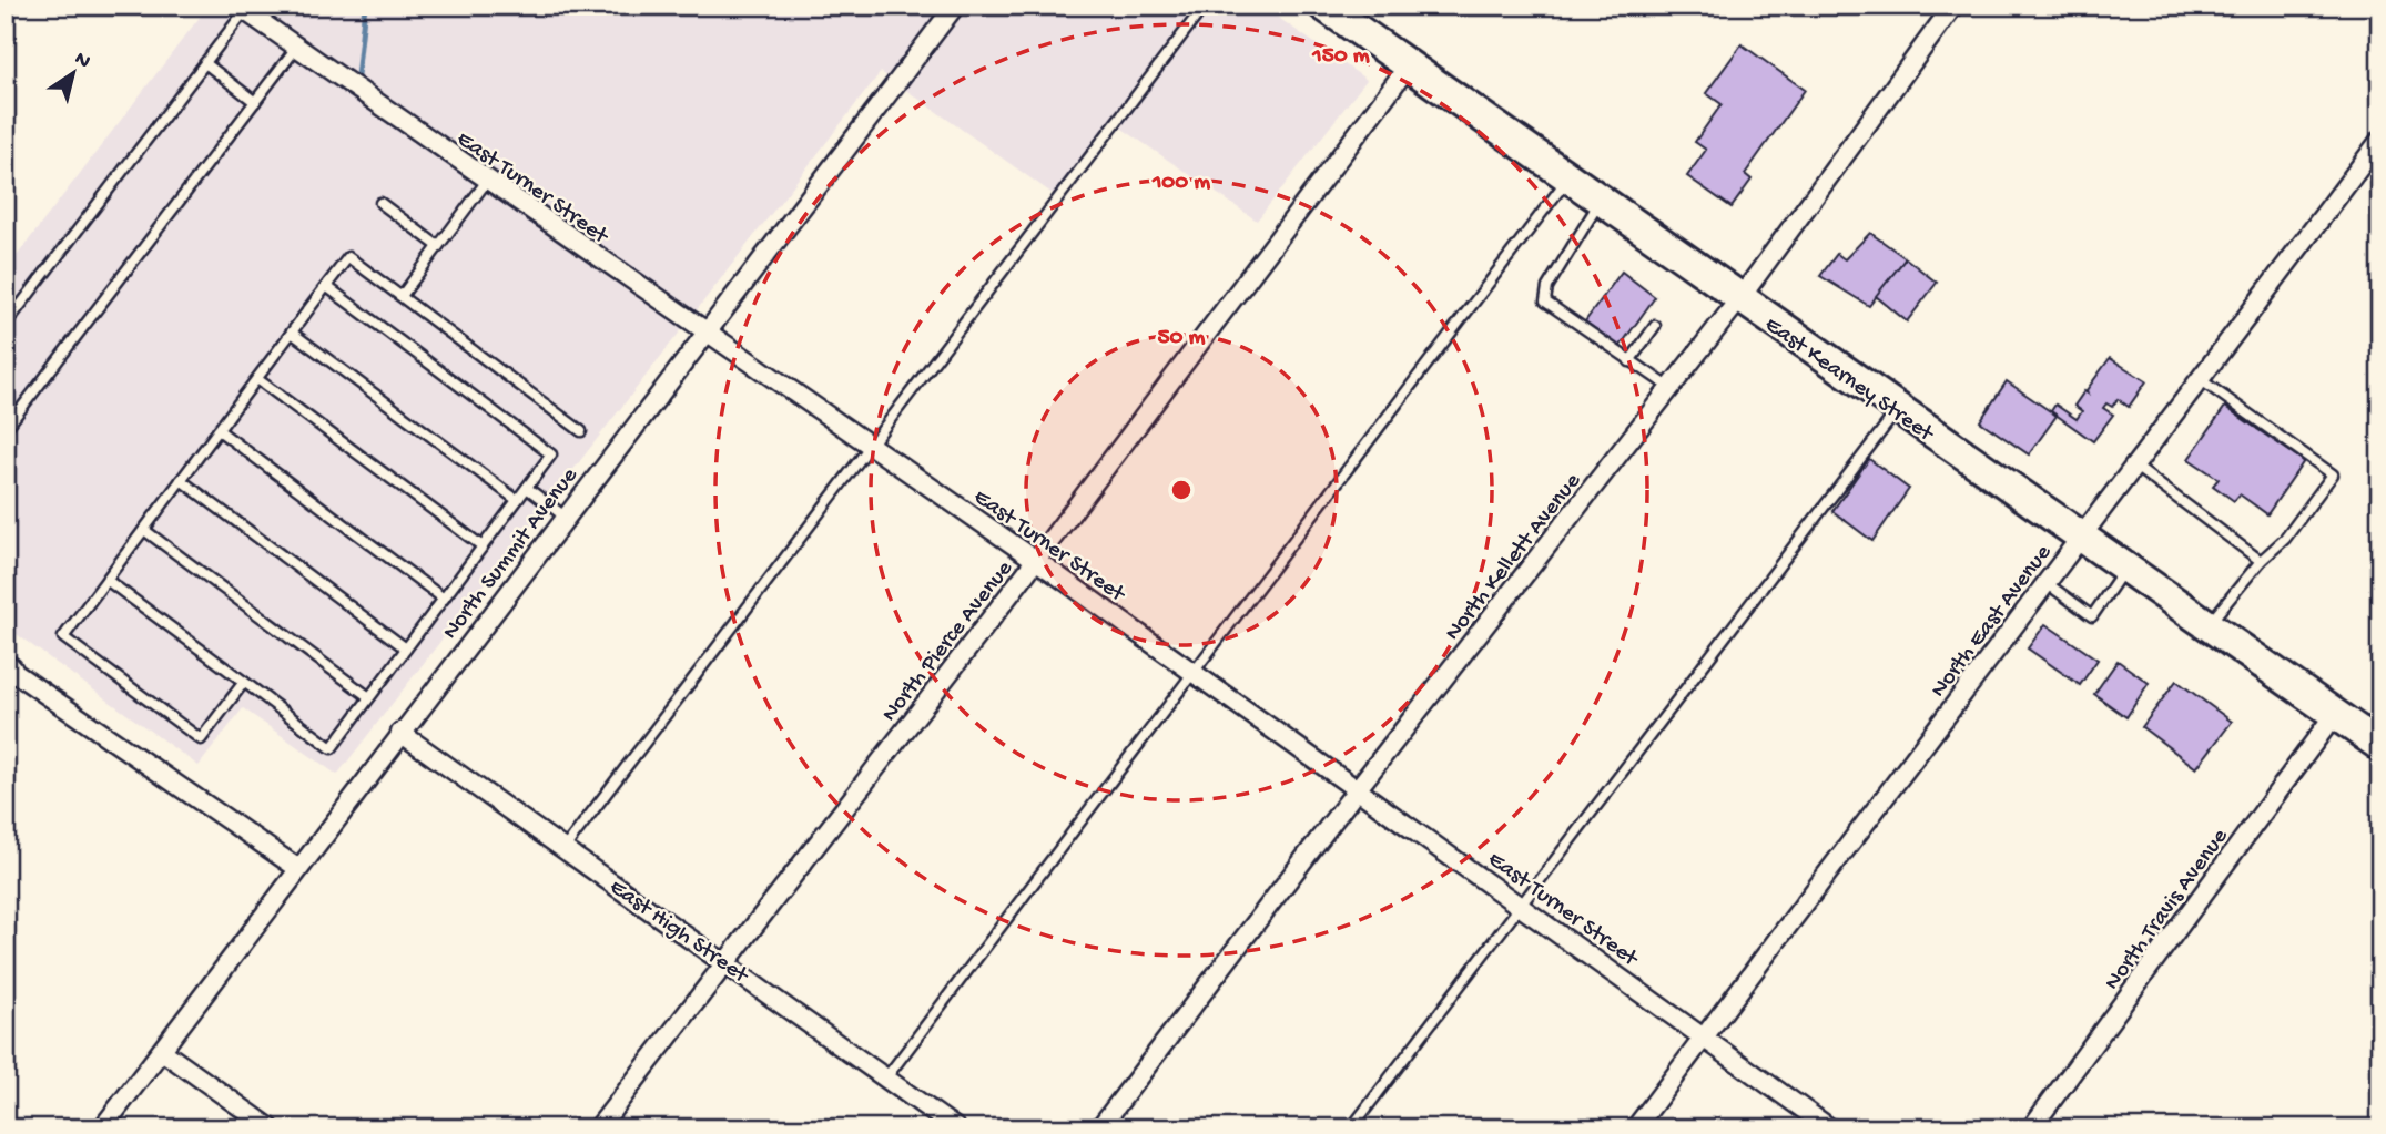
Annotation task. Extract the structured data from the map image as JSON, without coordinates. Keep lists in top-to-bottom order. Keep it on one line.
{"streets":{"main road":["East Kearney Street"],"street":["East Turner Street","North Summit Avenue","North Kellett Avenue","North East Avenue","North Pierce Avenue","North Travis Avenue","East High Street"]},"crossings":[["East Turner Street","North Summit Avenue"],["East Turner Street","North Kellett Avenue"],["East Turner Street","North East Avenue"],["East Turner Street","North Pierce Avenue"],["East Kearney Street","North Kellett Avenue"],["East Kearney Street","North East Avenue"],["East Kearney Street","North Pierce Avenue"],["East Kearney Street","North Travis Avenue"],["North Summit Avenue","East High Street"],["North Pierce Avenue","East High Street"]],"north":"top right","rings":["150 m","100 m","50 m"]}
